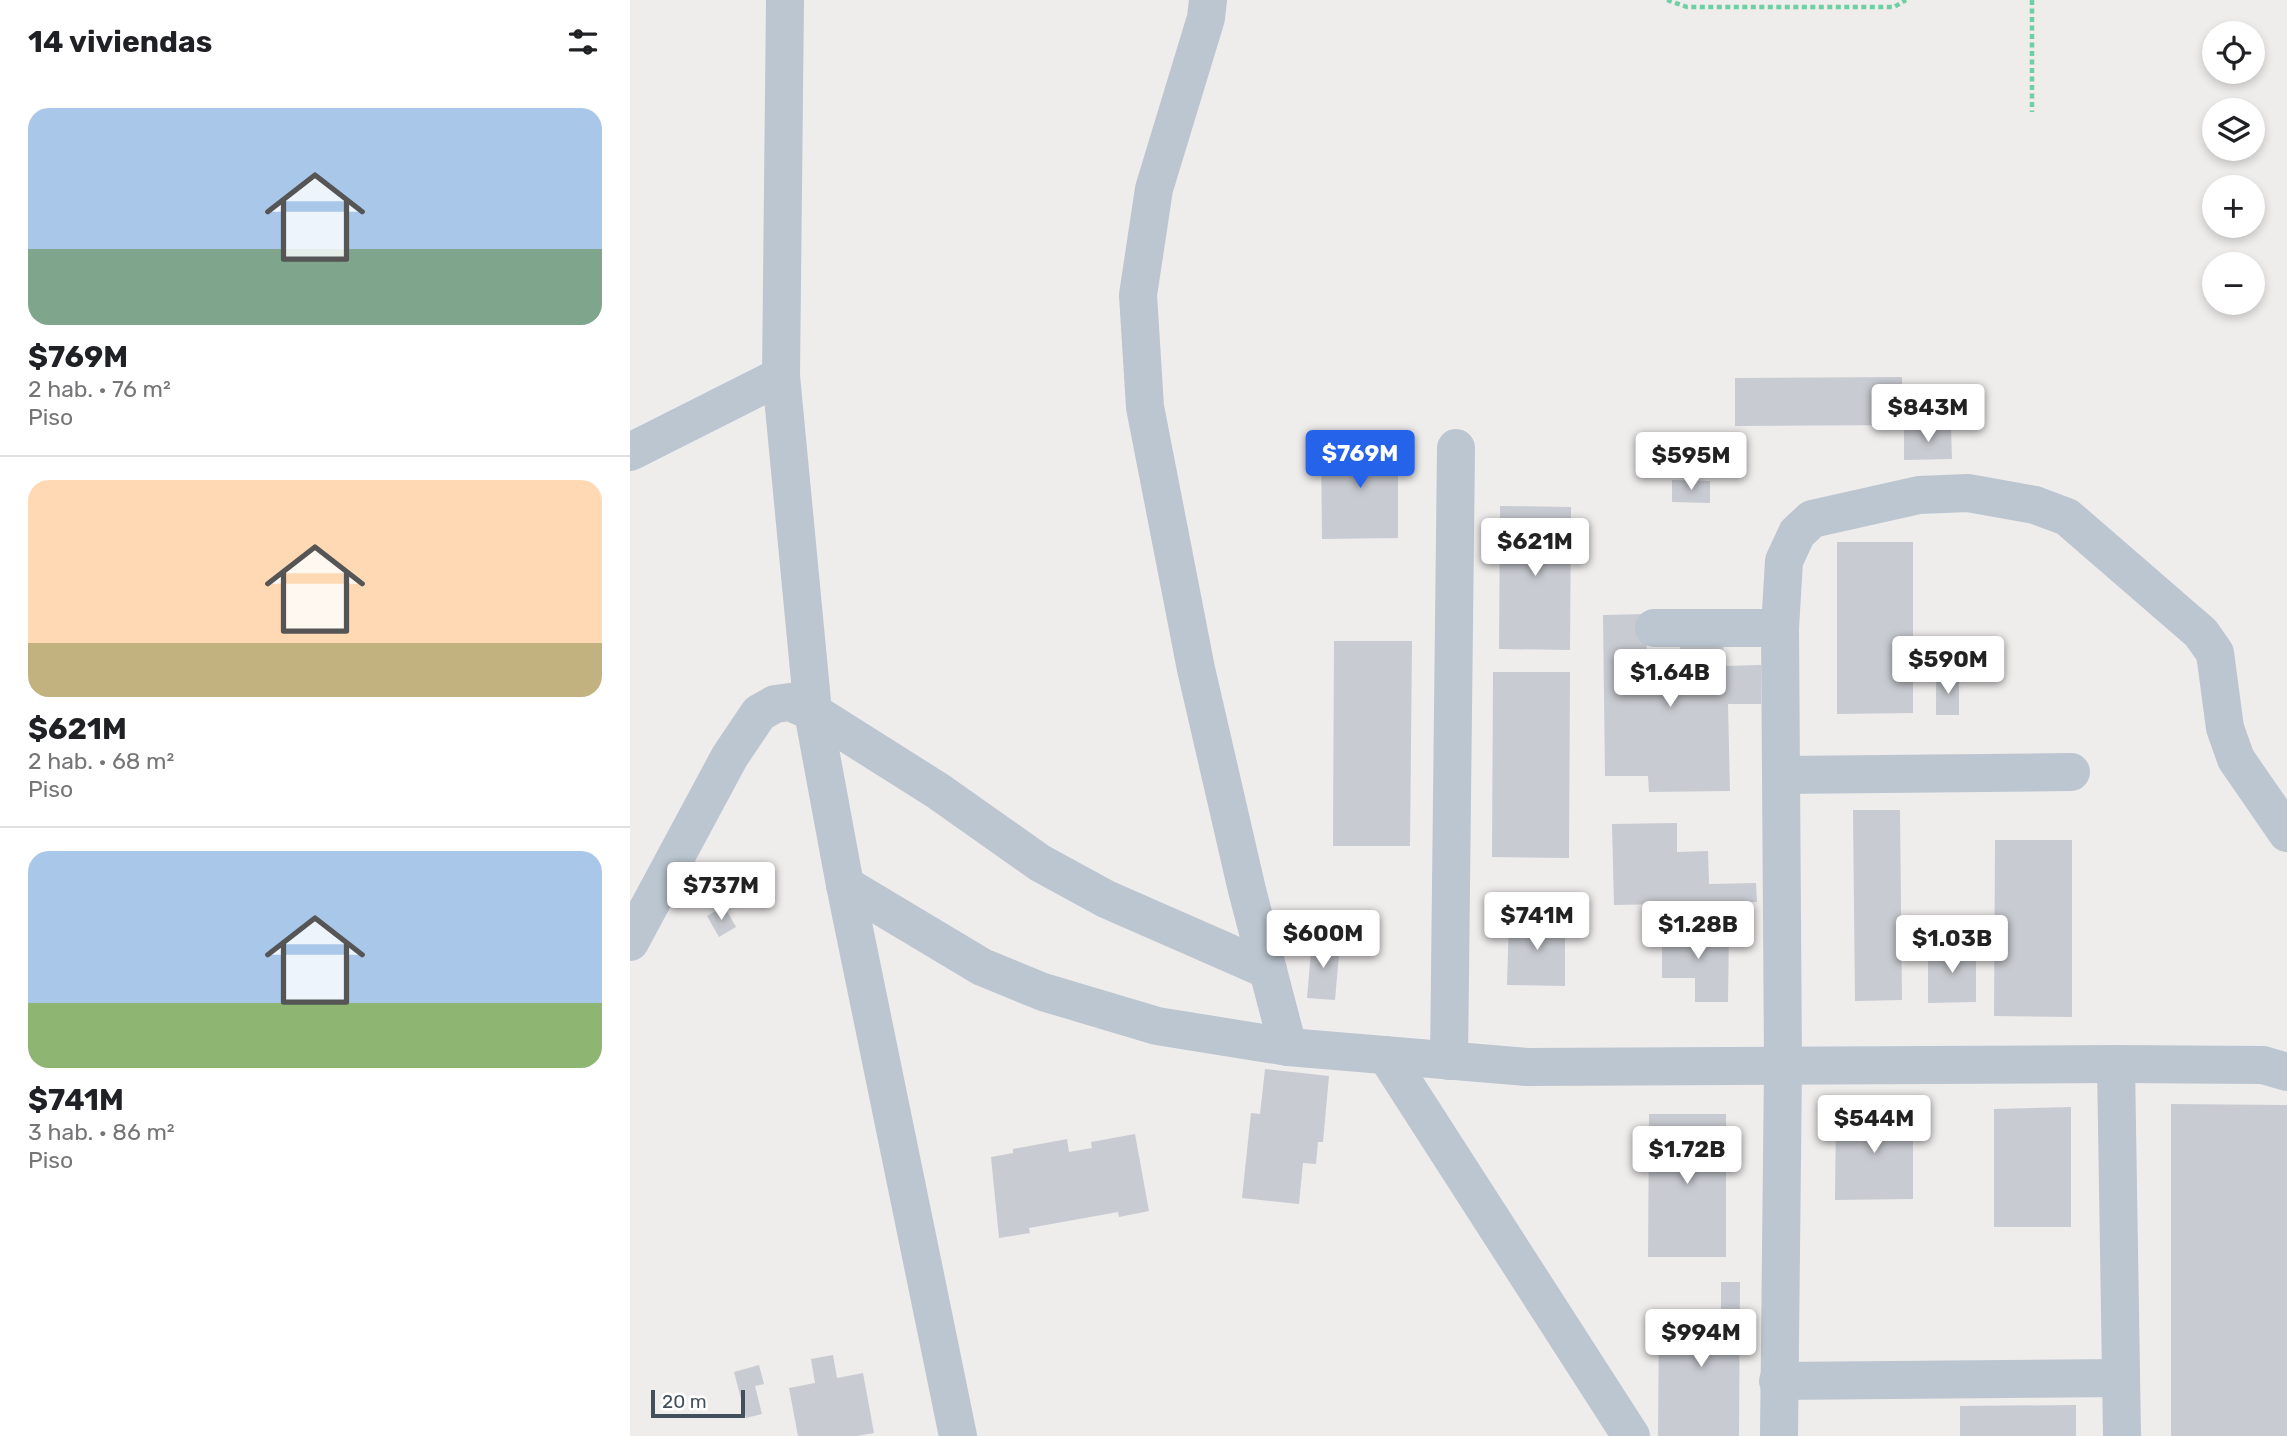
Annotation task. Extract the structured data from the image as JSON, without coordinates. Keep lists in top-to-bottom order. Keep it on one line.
{"scale_bar":"20 m","page":{"heading":"14 viviendas","map_buttons":["+","−"],"list":[{"name":"$769M","note":"2 hab. · 76 m² · Piso"},{"name":"$621M","note":"2 hab. · 68 m² · Piso"},{"name":"$741M","note":"3 hab. · 86 m² · Piso"}],"price":["$843M","$769M","$595M","$621M","$590M","$1.64B","$737M","$741M","$1.28B","$600M","$1.03B","$544M","$1.72B","$994M"],"scale":"20 m"}}
